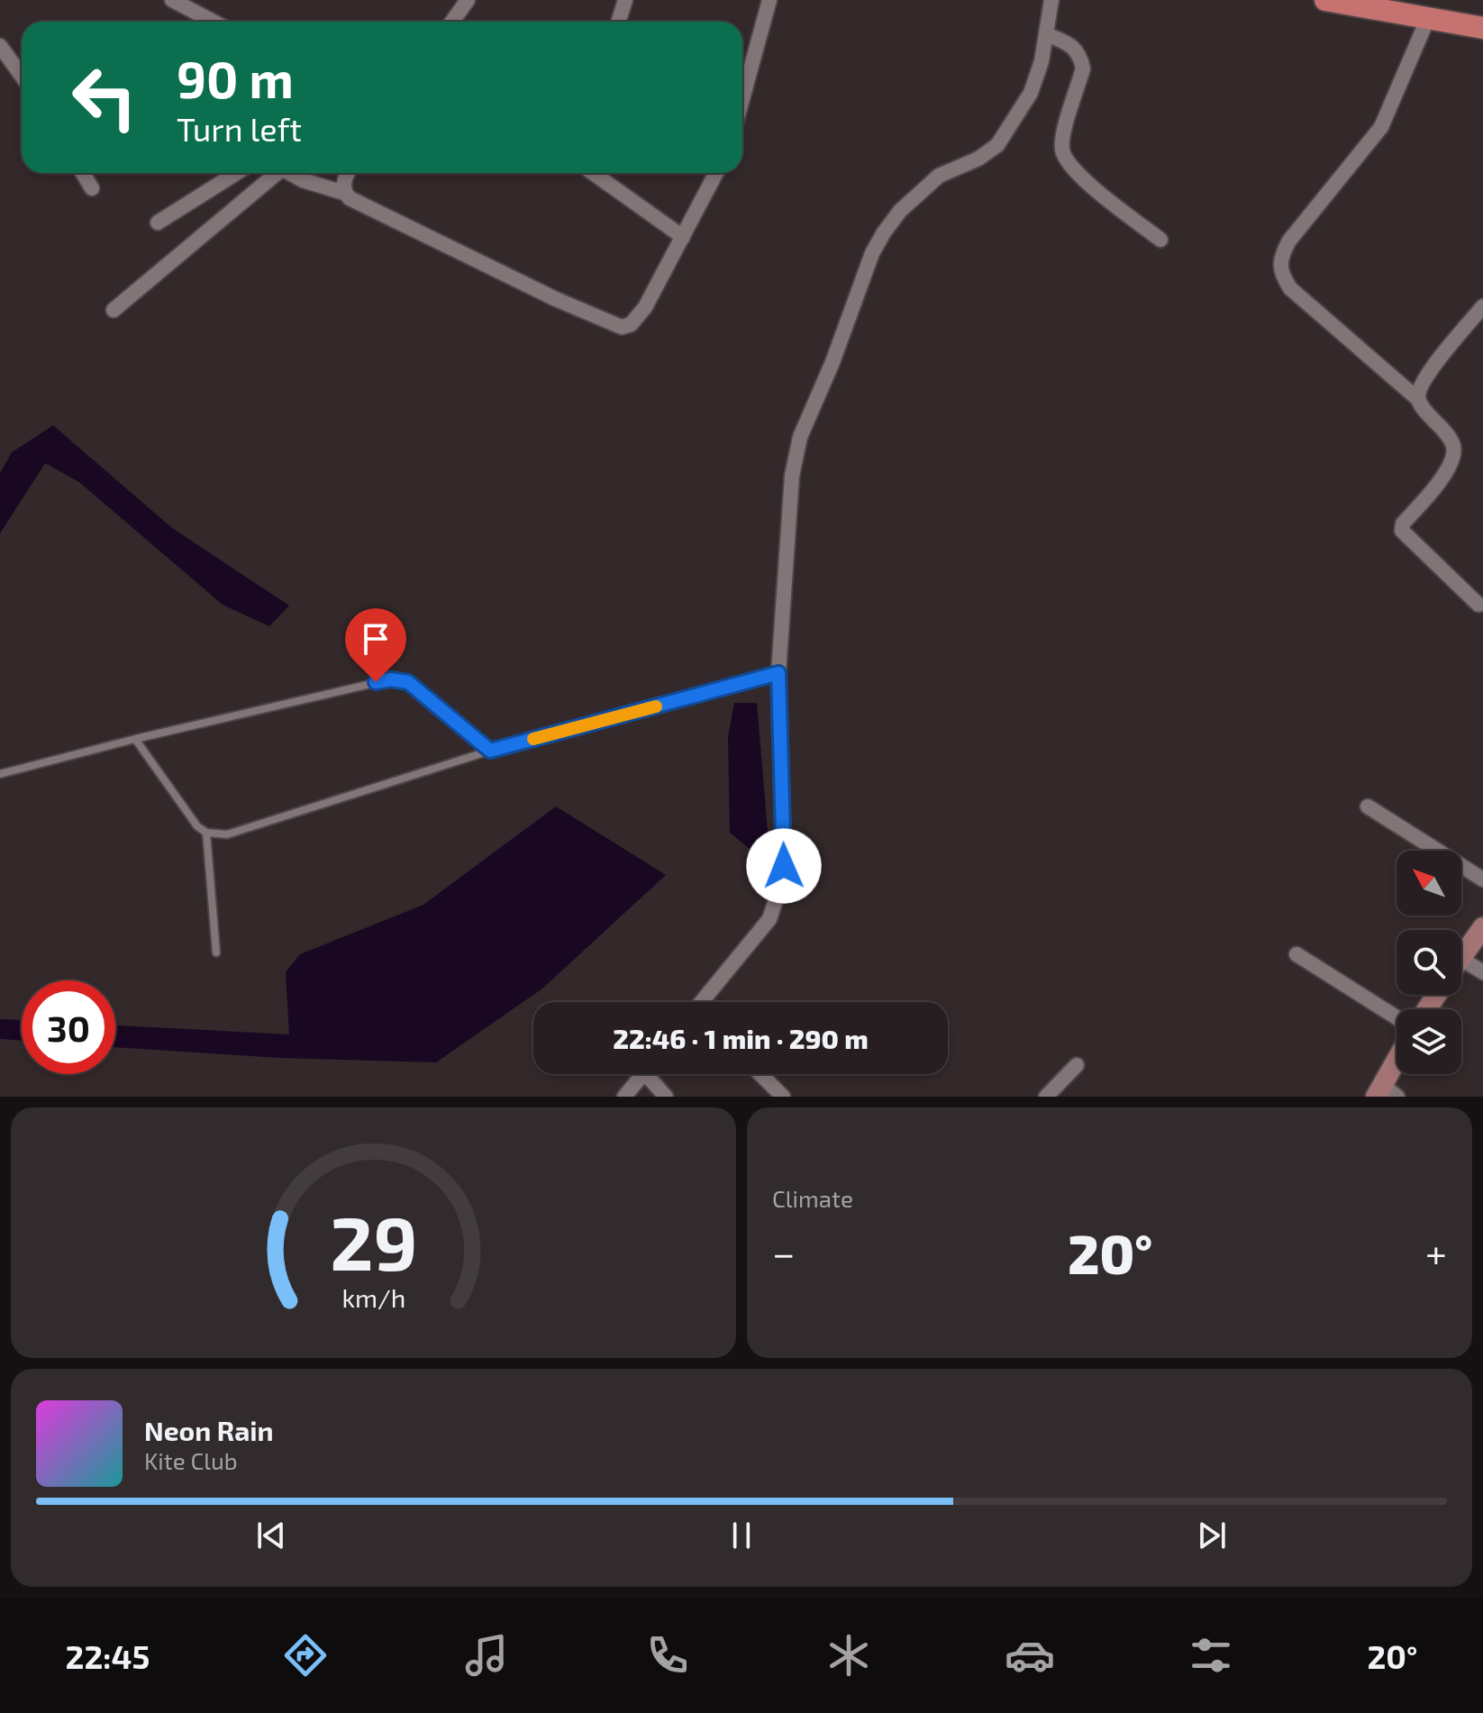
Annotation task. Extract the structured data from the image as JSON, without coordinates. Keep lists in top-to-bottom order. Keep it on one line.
{"north":"top left","page":{"turn":["90 m","Turn left"],"limit":"30","trip":"22:46 · 1 min · 290 m","tile":"Climate","heat":["−","20°","+"],"song":["Neon Rain","Kite Club"],"tabs":["22:45","20°"],"gauge":["29","km/h"]}}
